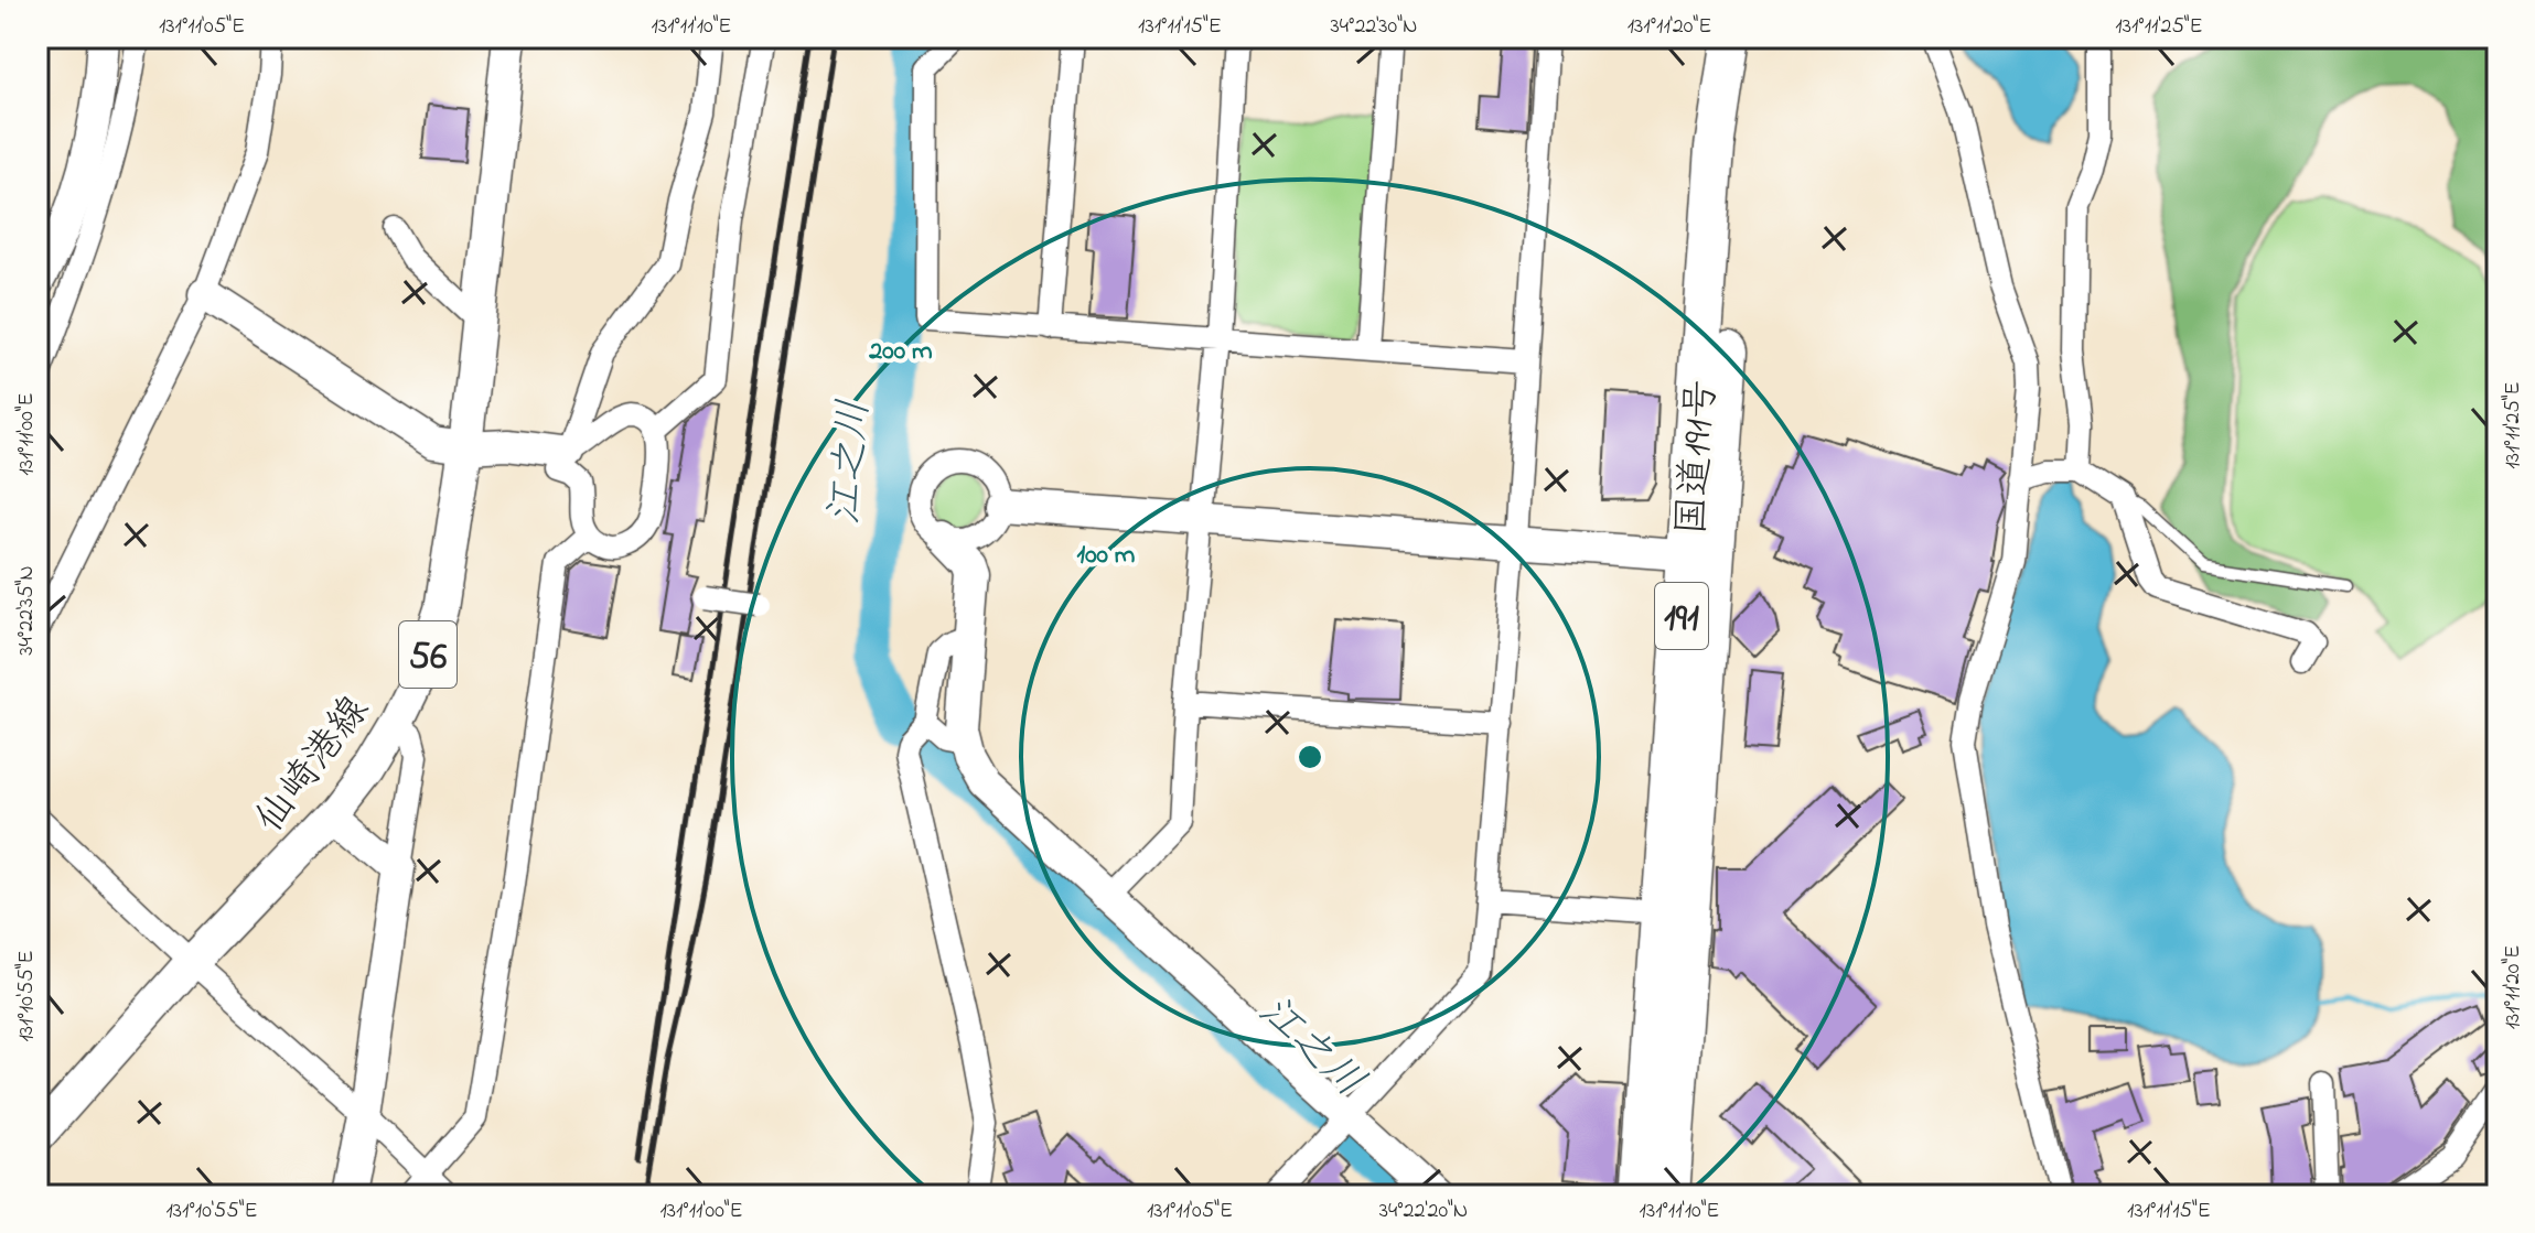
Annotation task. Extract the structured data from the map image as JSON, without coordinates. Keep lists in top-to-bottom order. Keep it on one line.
{"streets":{"highway":["国道191号","191"],"main road":["56","仙崎港線"]},"water":["江之川"],"coordinates":["131°11'05\"E","131°11'10\"E","131°11'15\"E","34°22'30\"N","131°11'20\"E","131°11'25\"E","131°11'00\"E","34°22'35\"N","131°10'55\"E","34°22'20\"N"],"rings":["200 m","100 m"]}
